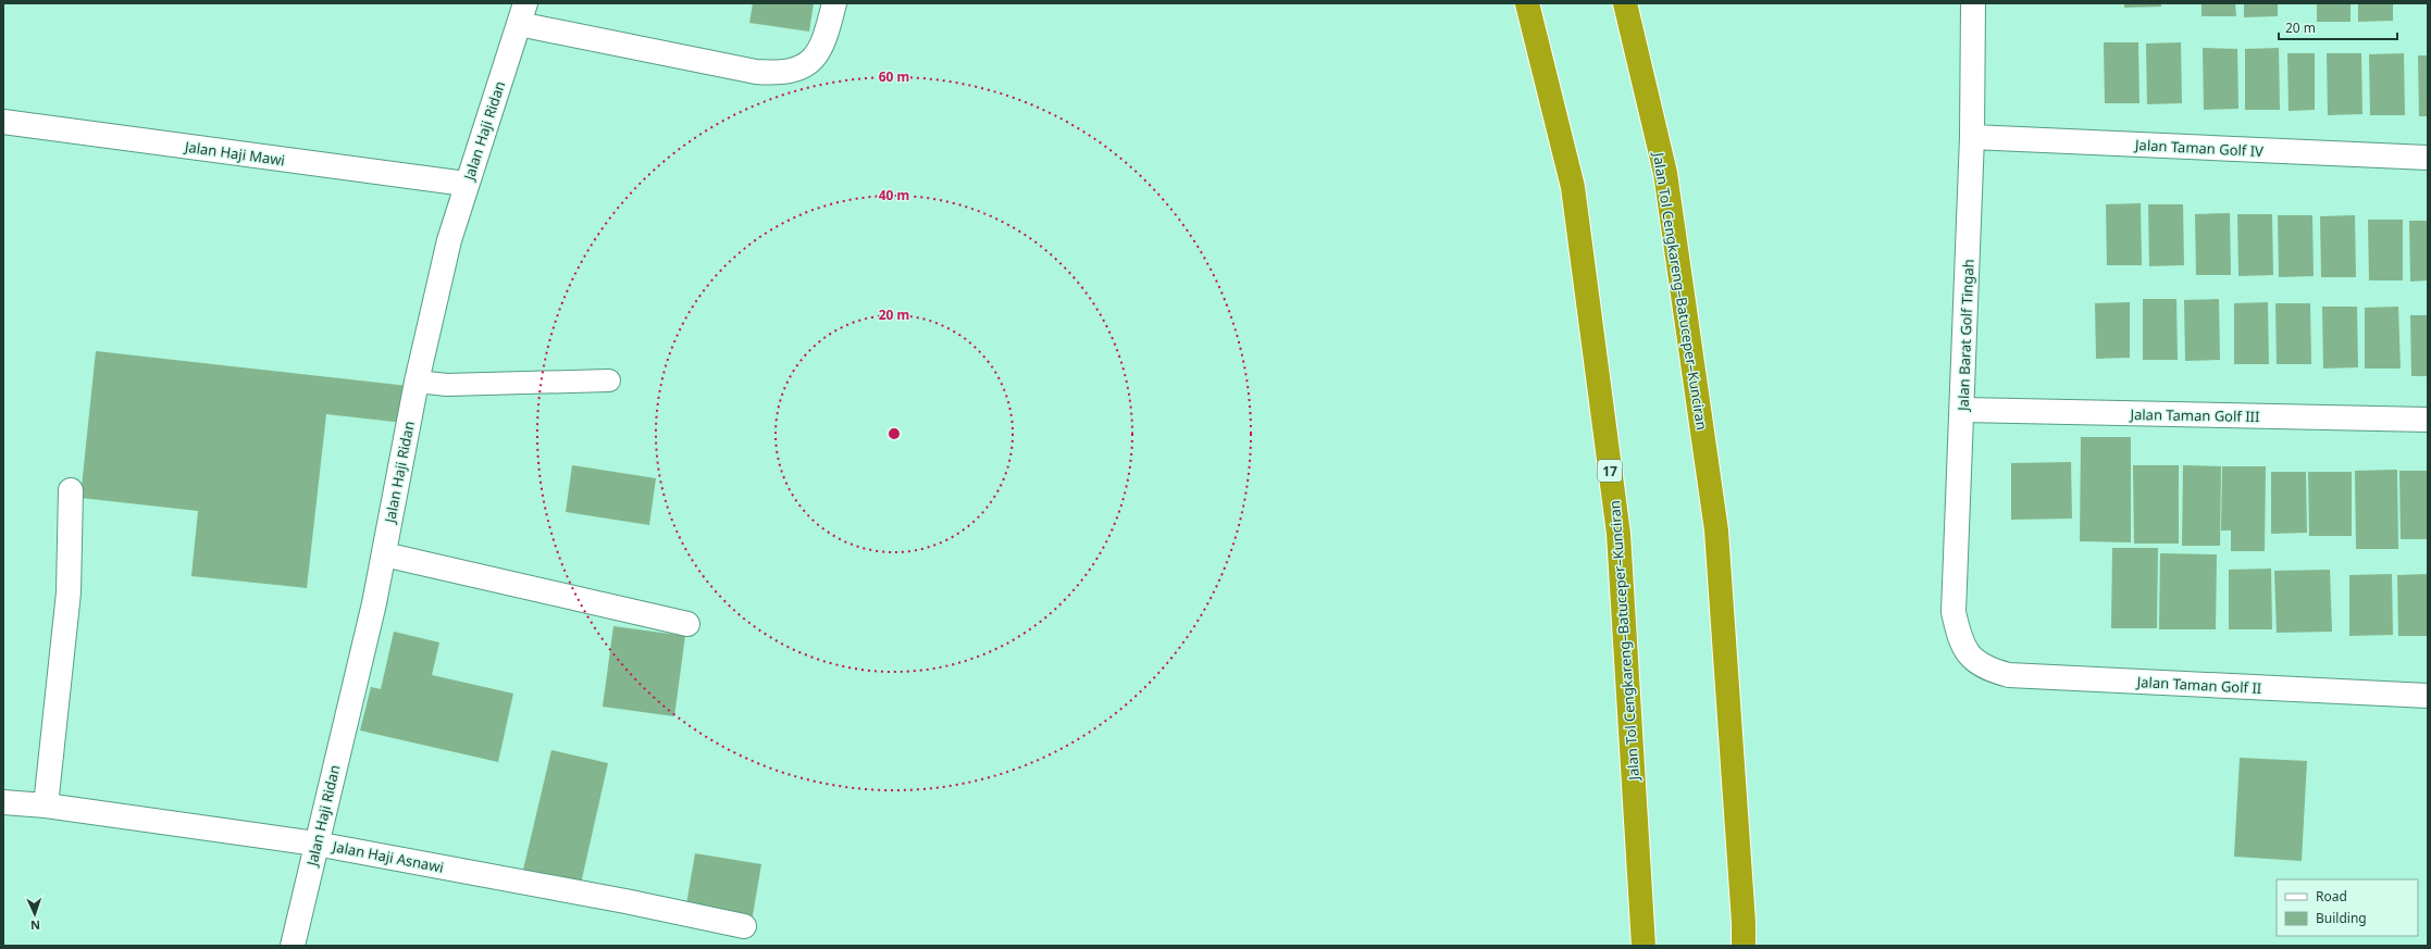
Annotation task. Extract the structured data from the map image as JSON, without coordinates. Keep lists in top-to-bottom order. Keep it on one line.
{"streets":{"highway":["Jalan Tol Cengkareng–Batuceper–Kunciran","17"],"street":["Jalan Haji Ridan","Jalan Taman Golf IV","Jalan Haji Mawi","Jalan Barat Golf Tingah","Jalan Taman Golf III","Jalan Taman Golf II","Jalan Haji Asnawi"]},"crossings":[["Jalan Haji Ridan","Jalan Haji Mawi"],["Jalan Haji Ridan","Jalan Haji Asnawi"],["Jalan Taman Golf IV","Jalan Barat Golf Tingah"],["Jalan Barat Golf Tingah","Jalan Taman Golf III"],["Jalan Barat Golf Tingah","Jalan Taman Golf II"]],"legend":["Road","Building"],"scale_bar":"20 m","north":"bottom","rings":["60 m","40 m","20 m"]}
